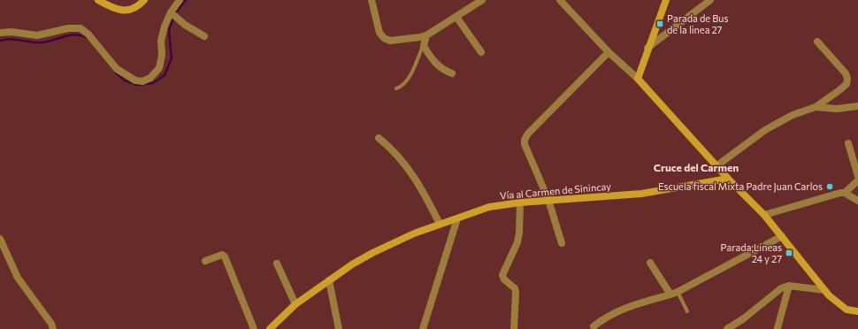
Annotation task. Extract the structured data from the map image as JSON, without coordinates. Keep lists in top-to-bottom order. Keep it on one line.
{"streets":{"street":["Vía al Carmen de Sinincay"]},"districts":["Cruce del Carmen"],"places":{"transit":["Parada de Bus de la linea 27","Parada;Líneas 24 y 27"],"other":["Escuela fiscal Mixta Padre Juan Carlos"]}}
